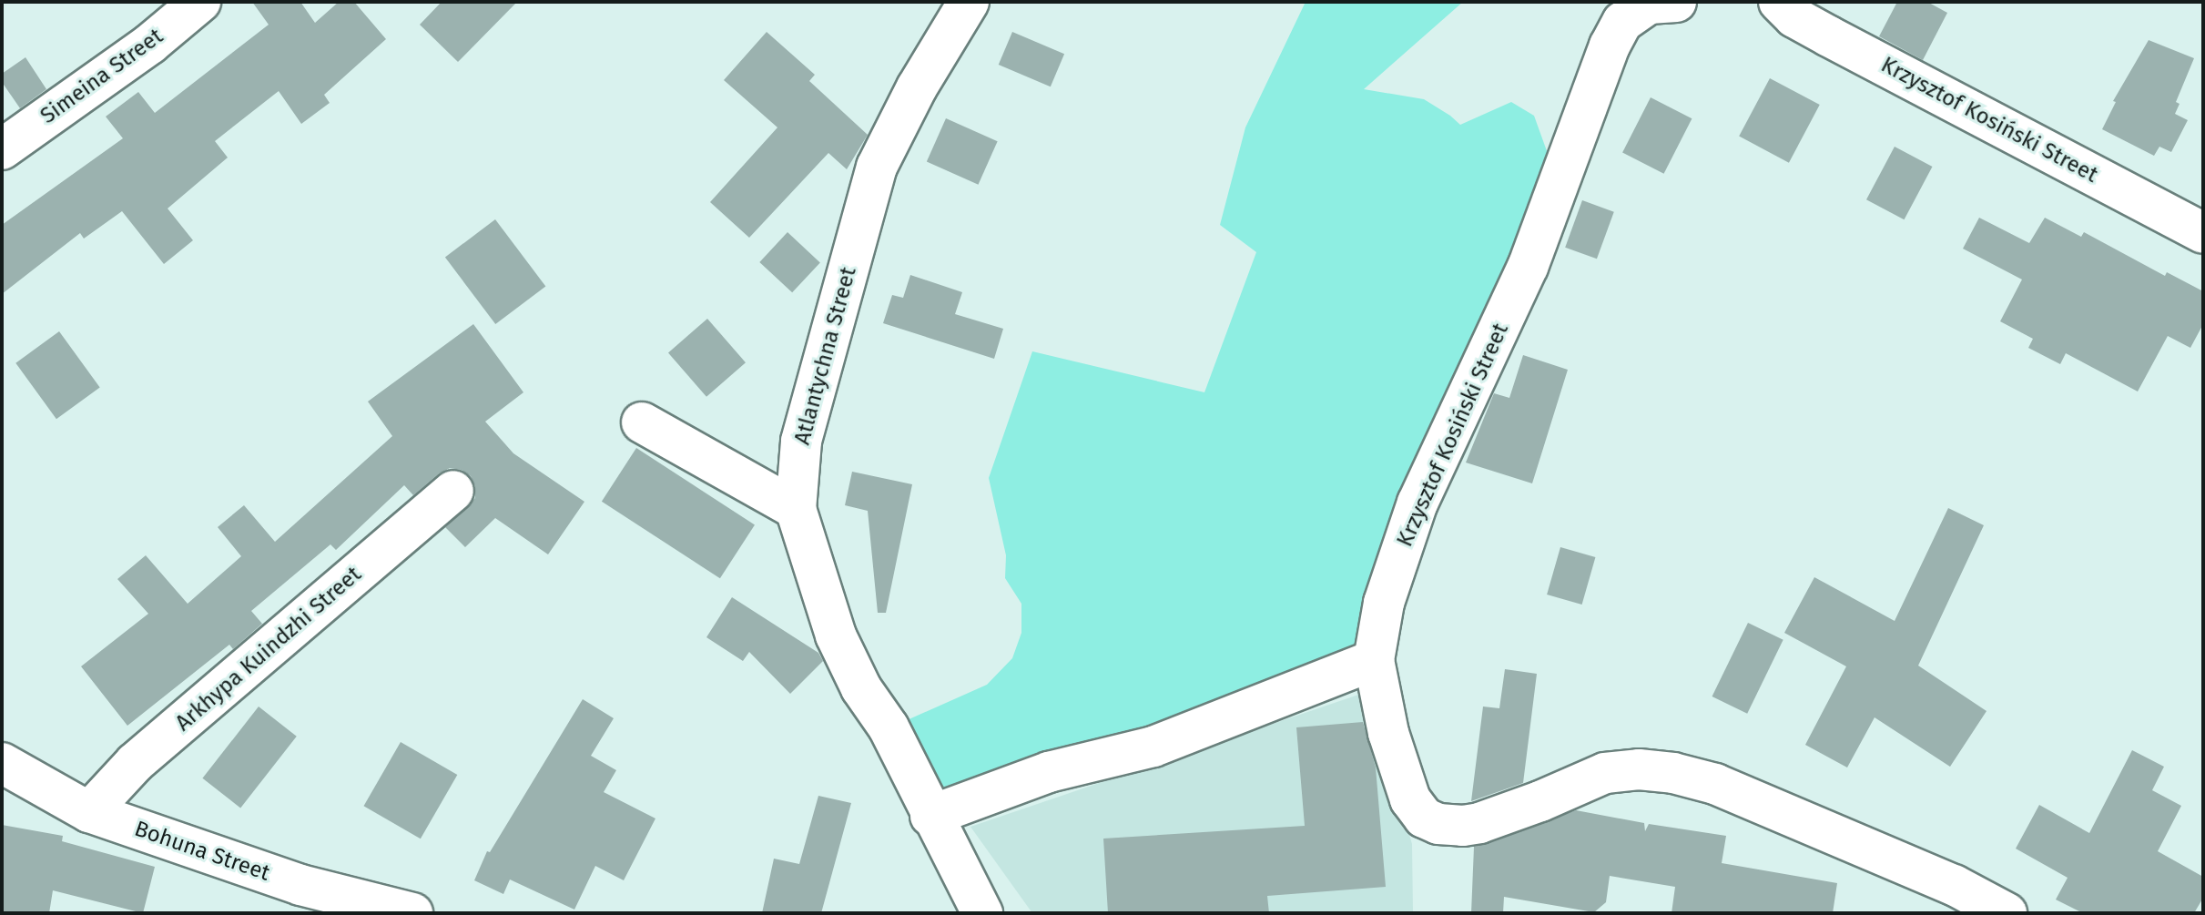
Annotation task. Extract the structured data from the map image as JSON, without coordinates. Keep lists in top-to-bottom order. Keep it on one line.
{"streets":{"street":["Simeina Street","Krzysztof Kosiński Street","Atlantychna Street","Arkhypa Kuindzhi Street","Bohuna Street"]},"crossings":[["Arkhypa Kuindzhi Street","Bohuna Street"]]}
